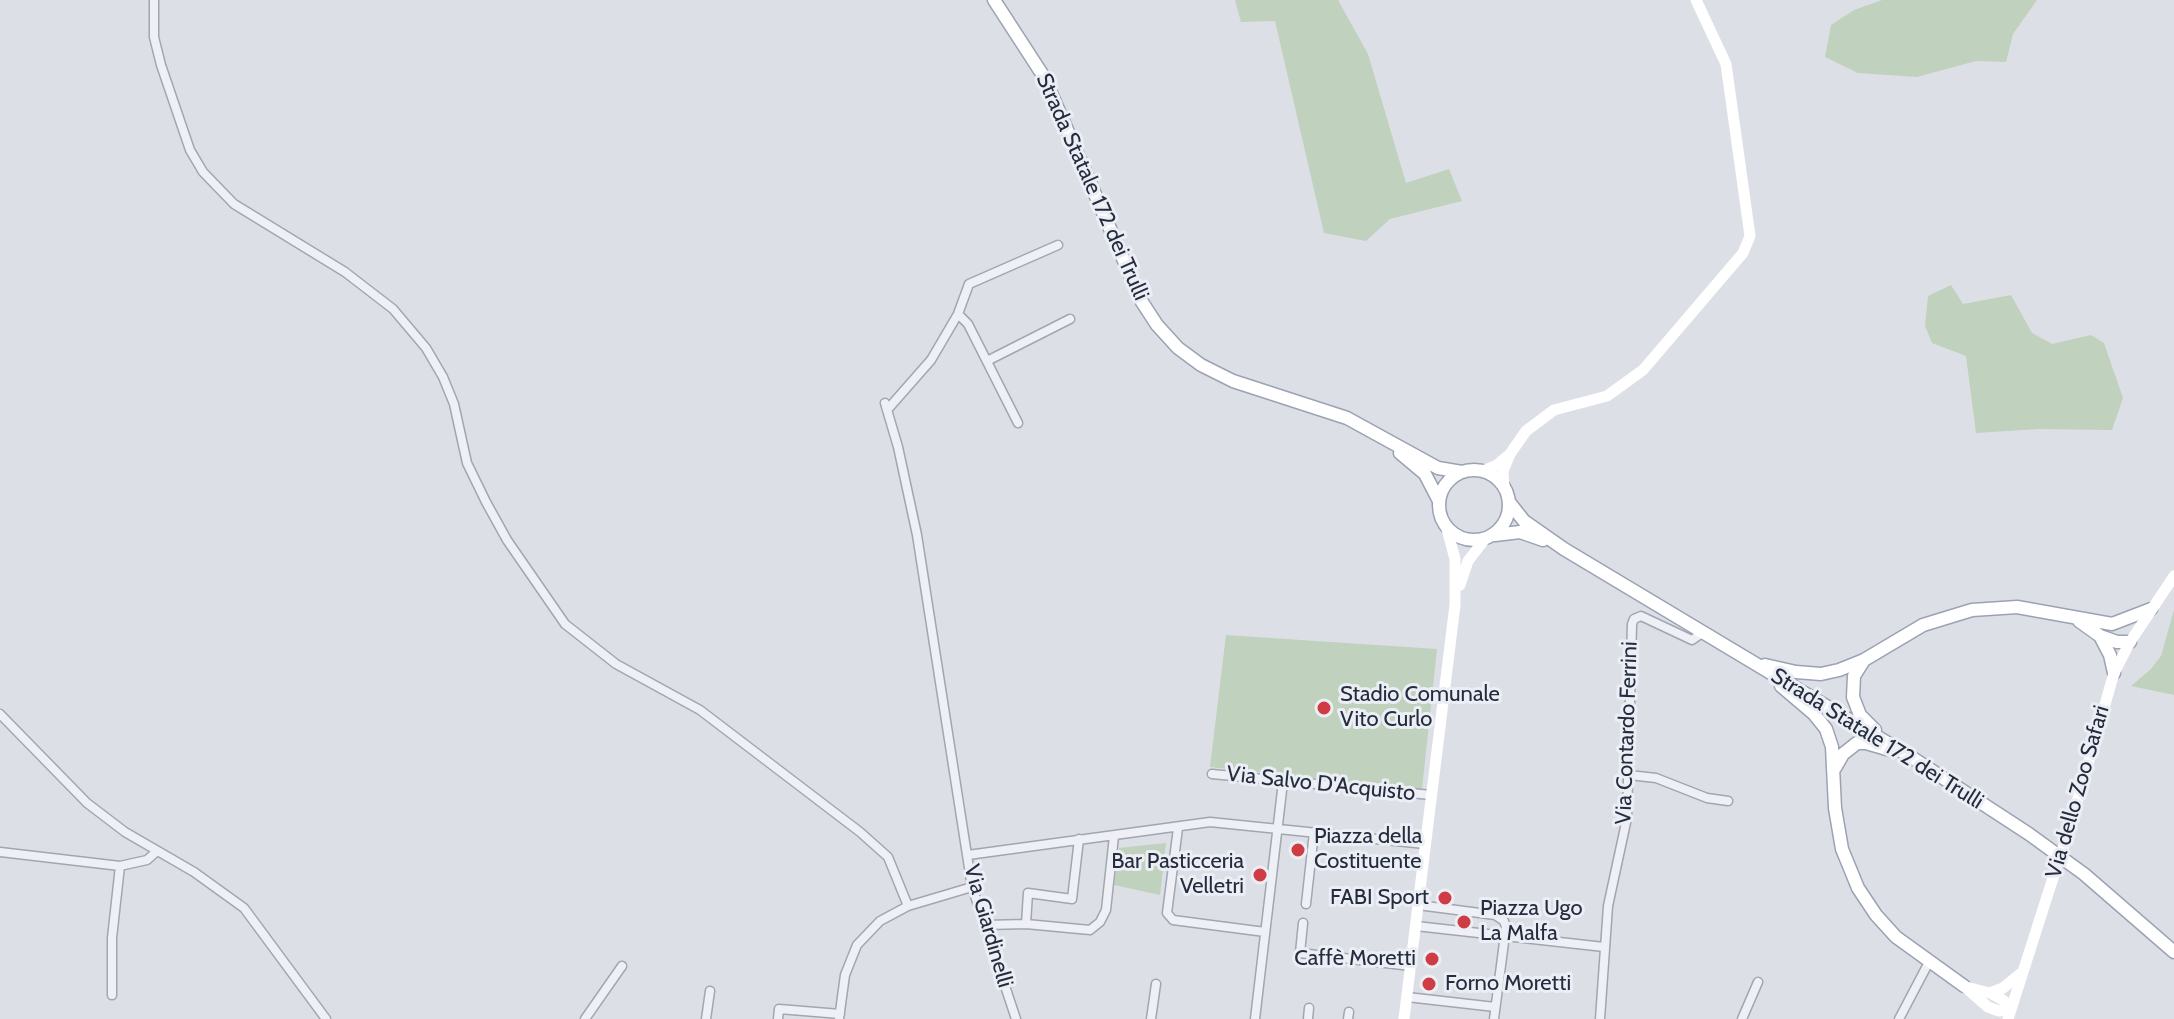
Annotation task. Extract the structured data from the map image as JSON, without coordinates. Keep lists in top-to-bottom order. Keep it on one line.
{"streets":{"main road":["Strada Statale 172 dei Trulli"],"street":["Via Contardo Ferrini","Via Salvo D'Acquisto","Via dello Zoo Safari","Via Giardinelli"]},"crossings":[["Strada Statale 172 dei Trulli","Via Contardo Ferrini"]],"places":["Stadio Comunale Vito Curlo","Piazza della Costituente","Bar Pasticceria Velletri","FABI Sport","Piazza Ugo La Malfa","Caffè Moretti","Forno Moretti"]}
